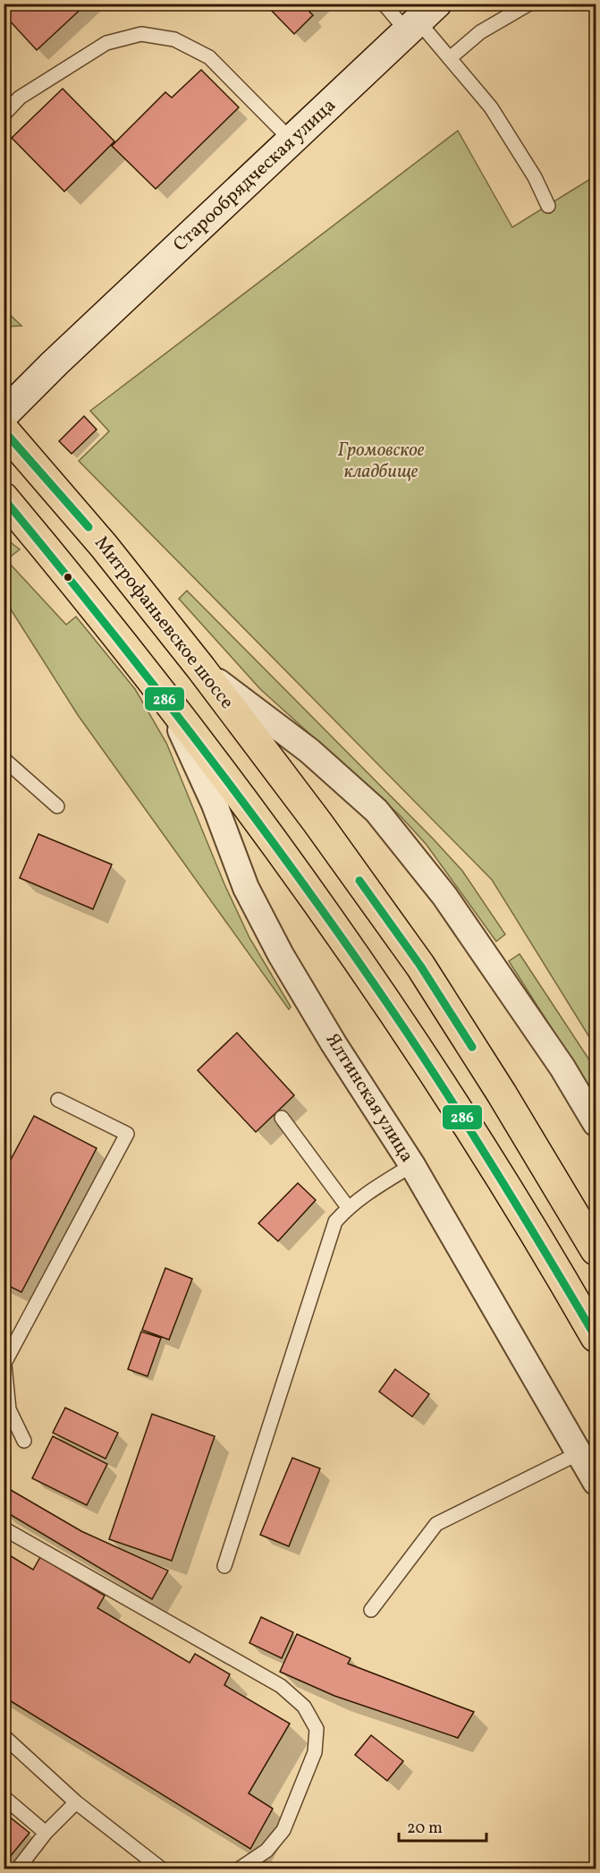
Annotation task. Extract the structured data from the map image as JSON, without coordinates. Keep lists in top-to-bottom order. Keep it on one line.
{"streets":{"main road":["Митрофаньевское шоссе"],"street":["Старообрядческая улица","Ялтинская улица"]},"parks":["Громовское кладбище"],"lines":["transit line 286"],"scale_bar":"20 m"}
